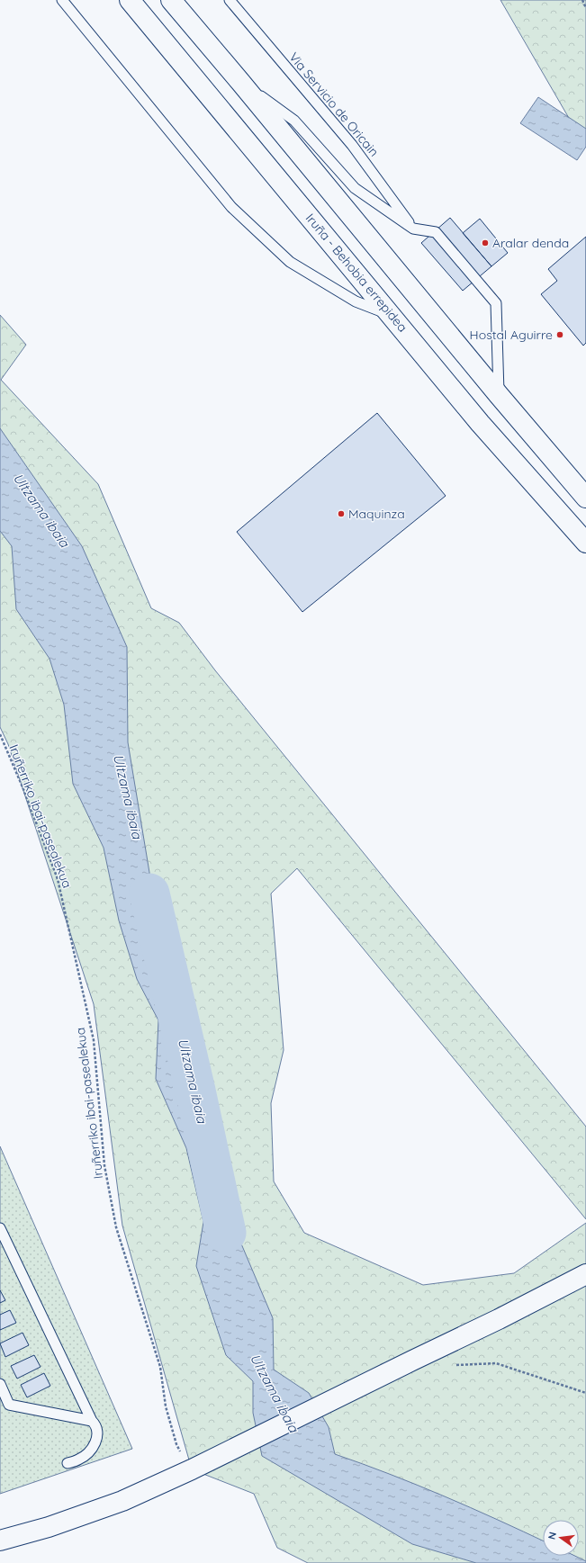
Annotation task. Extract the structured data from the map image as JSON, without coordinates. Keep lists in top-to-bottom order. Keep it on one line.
{"streets":{"main road":["Iruña - Behobia errepidea"],"lane":["Via Servicio de Oricain"],"path":["Iruñerriko ibai-pasealekua"]},"water":["Ultzama ibaia"],"places":["Aralar denda","Hostal Aguirre","Maquinza"],"north":"left"}
